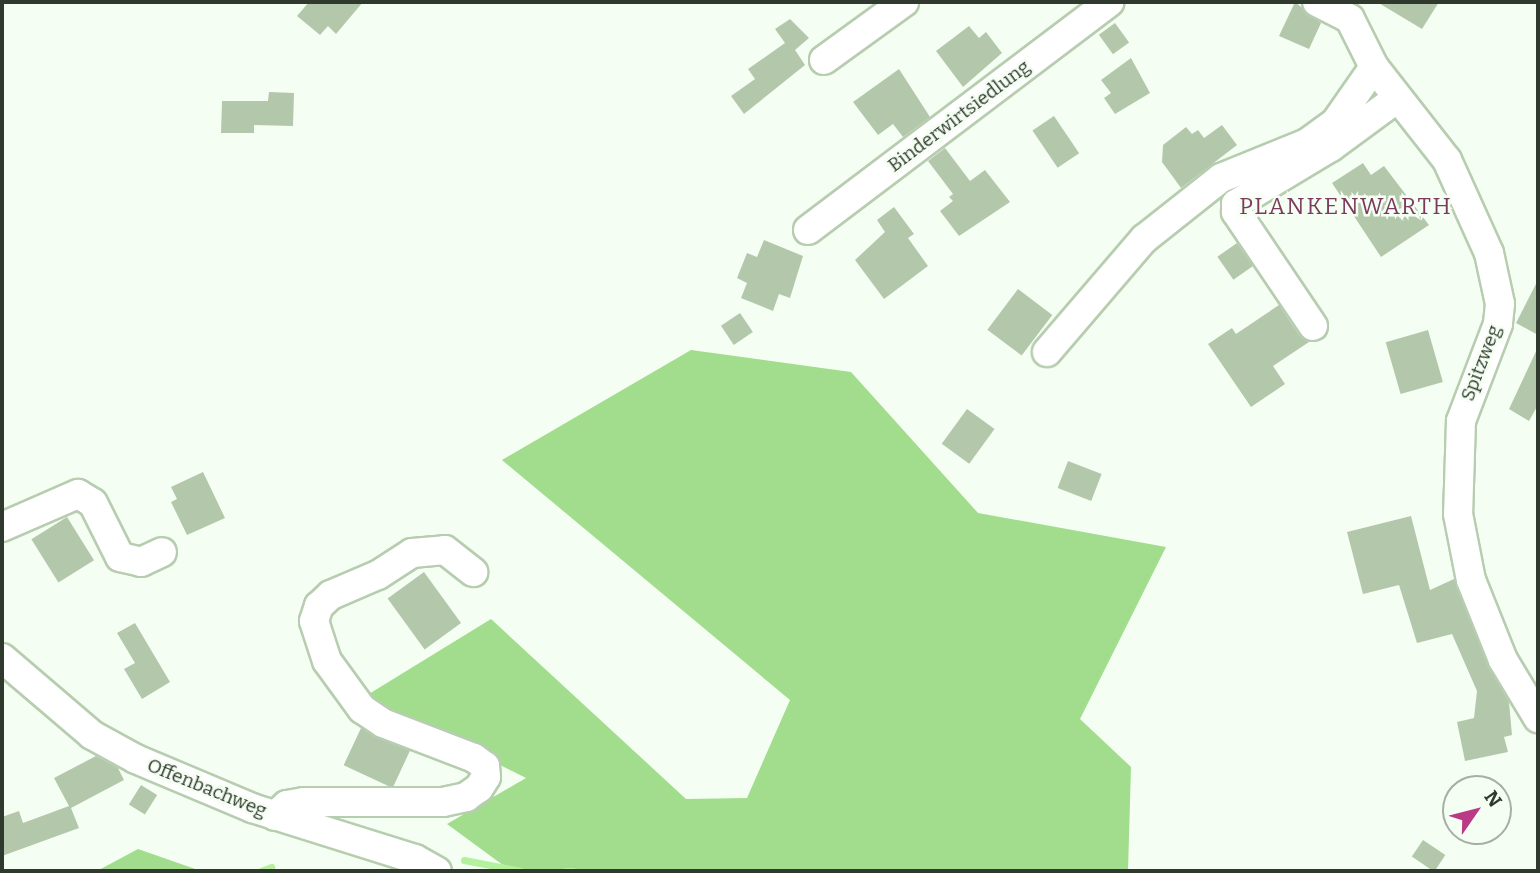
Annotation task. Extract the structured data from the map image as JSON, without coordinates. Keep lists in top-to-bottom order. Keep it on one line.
{"streets":{"street":["Binderwirtsiedlung","Spitzweg","Offenbachweg"]},"districts":["PLANKENWARTH"],"north":"top right"}
